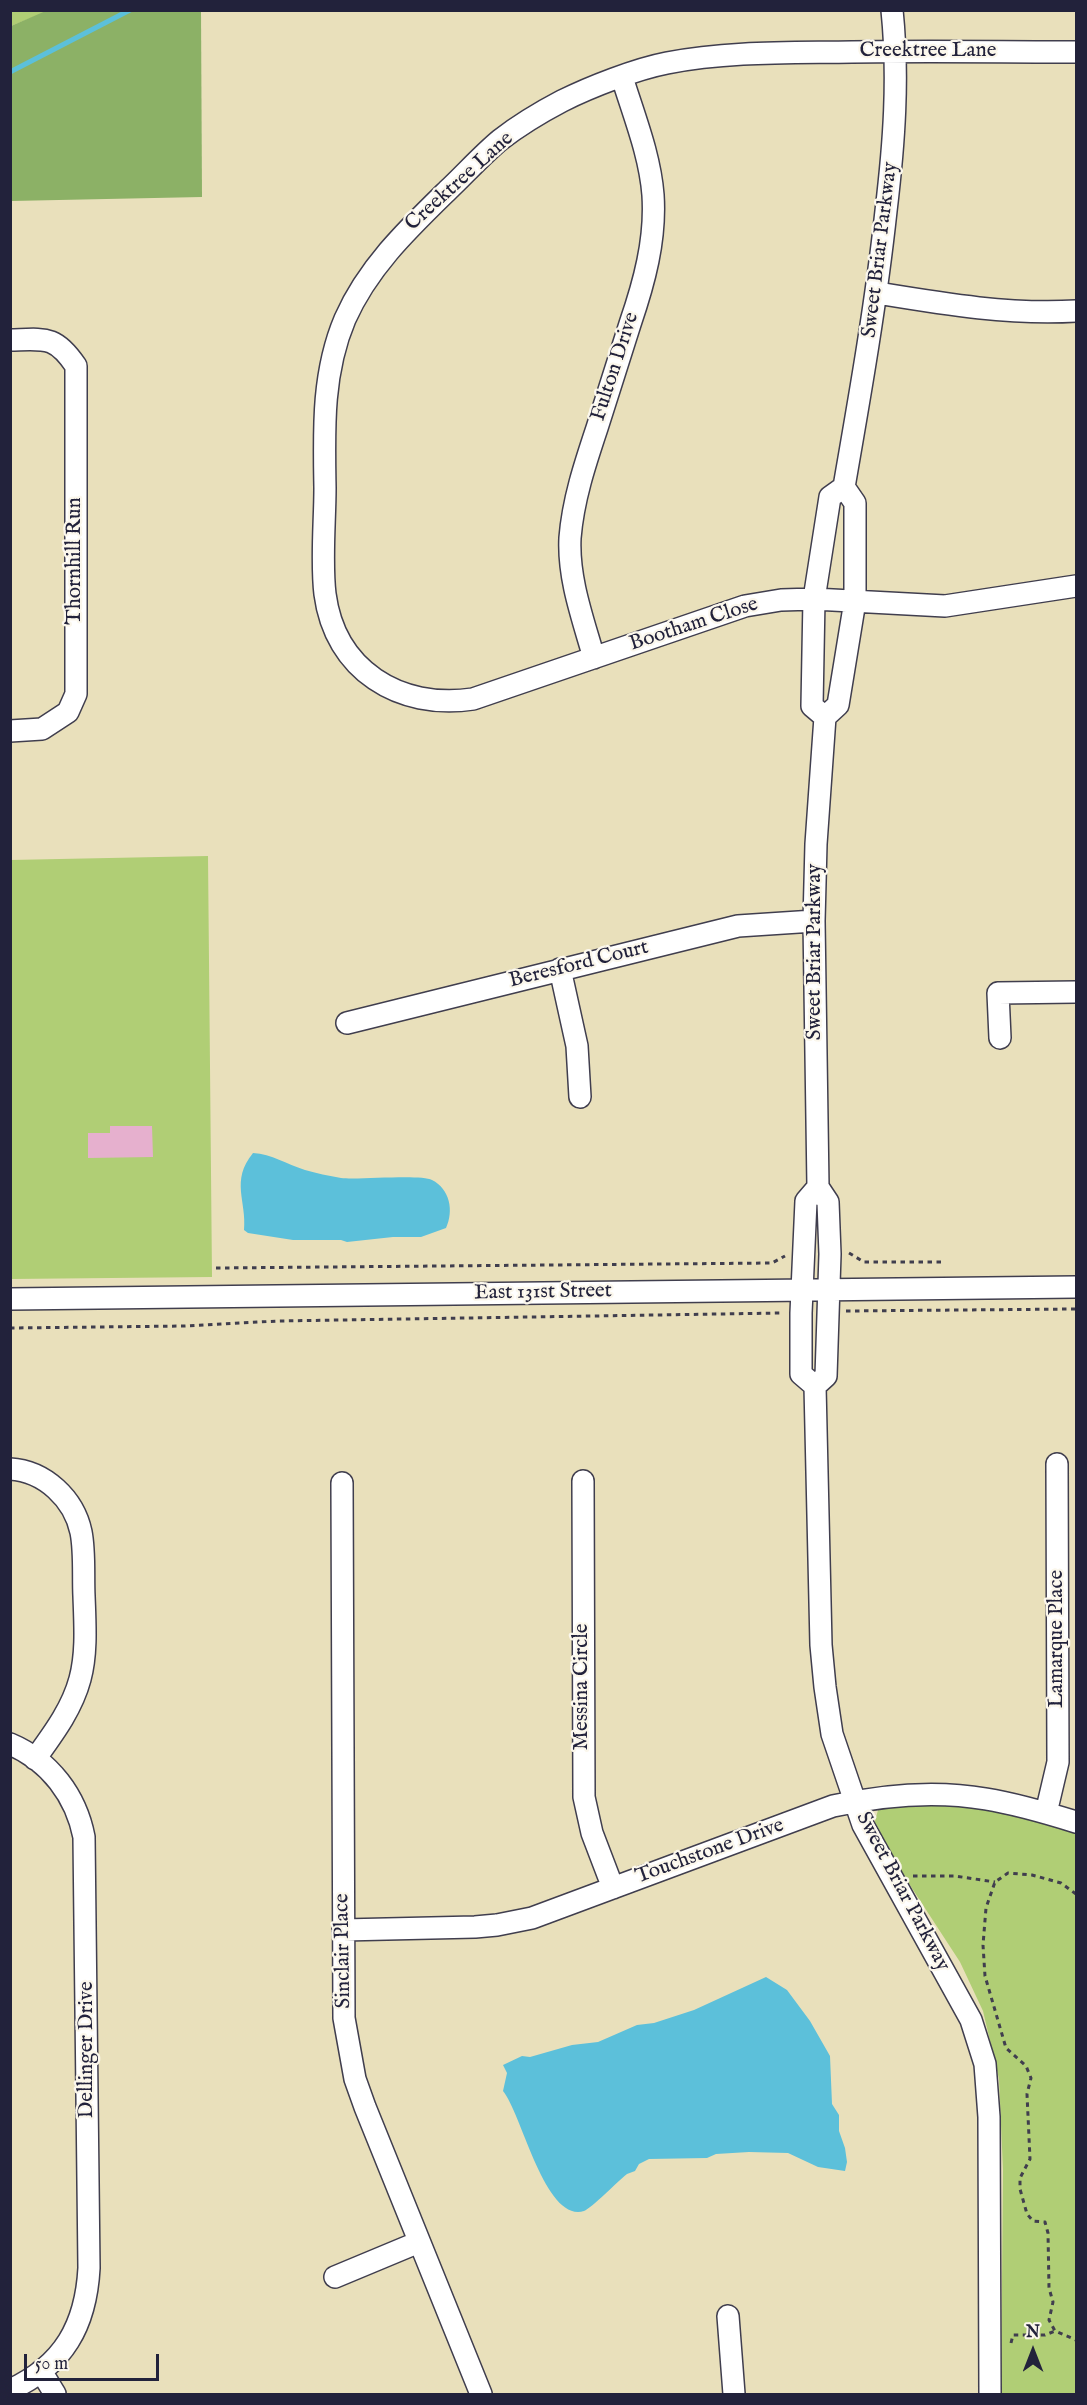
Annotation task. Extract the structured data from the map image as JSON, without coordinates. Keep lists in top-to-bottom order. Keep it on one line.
{"streets":{"street":["Creektree Lane","Sweet Briar Parkway","Fulton Drive","Thornhill Run","Bootham Close","Beresford Court","East 131st Street","Lamarque Place","Messina Circle","Touchstone Drive","Sinclair Place","Dellinger Drive"]},"crossings":[["Creektree Lane","Sweet Briar Parkway"],["Creektree Lane","Fulton Drive"],["Creektree Lane","Bootham Close"],["Sweet Briar Parkway","Bootham Close"],["Sweet Briar Parkway","Beresford Court"],["Sweet Briar Parkway","East 131st Street"],["Sweet Briar Parkway","Touchstone Drive"],["Fulton Drive","Bootham Close"],["Lamarque Place","Touchstone Drive"],["Messina Circle","Touchstone Drive"],["Touchstone Drive","Sinclair Place"]],"scale_bar":"50 m","north":"top"}
